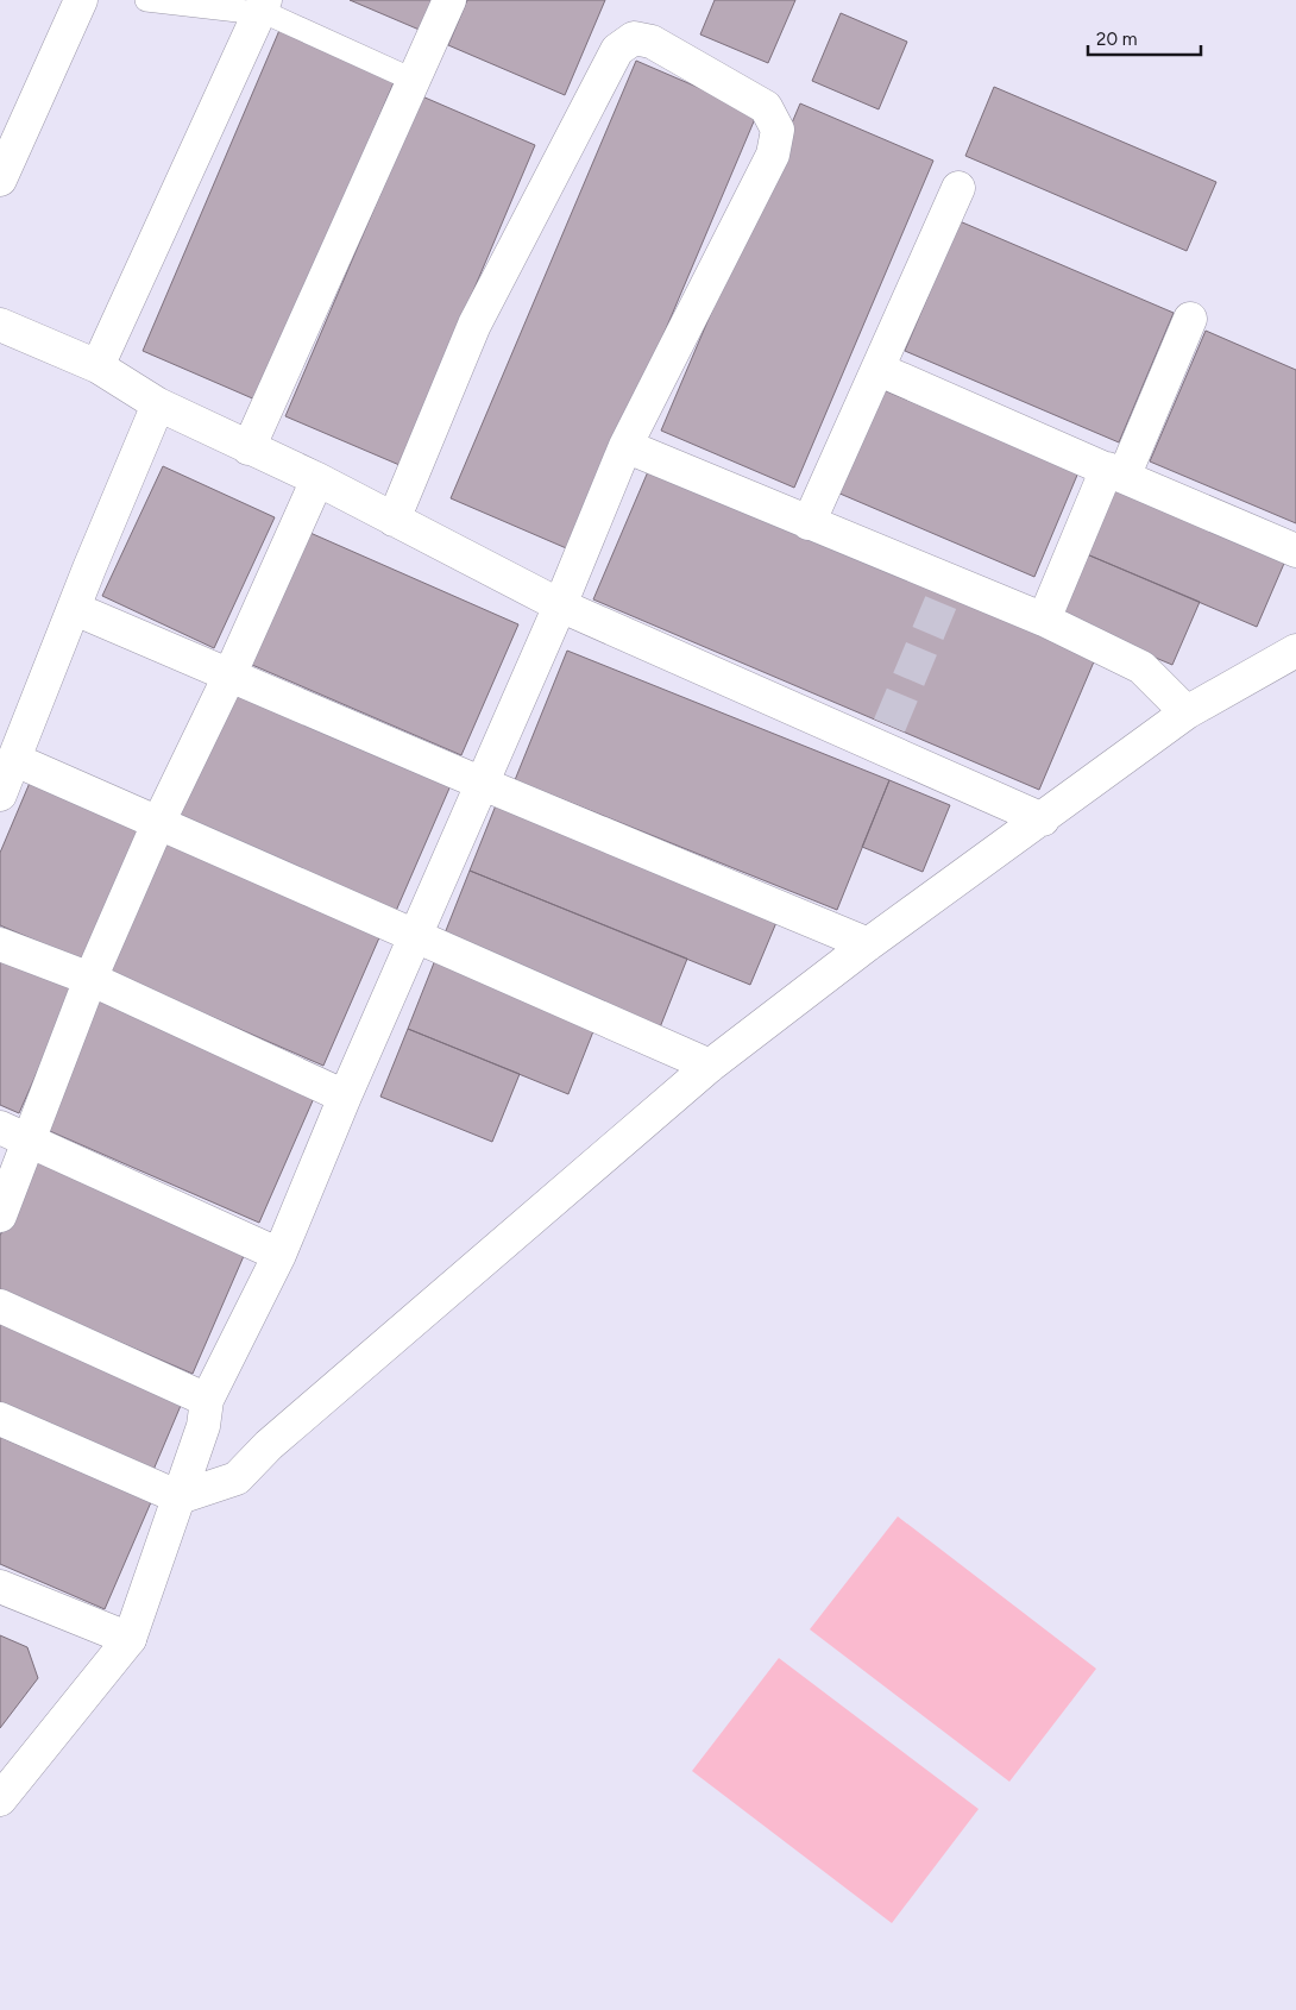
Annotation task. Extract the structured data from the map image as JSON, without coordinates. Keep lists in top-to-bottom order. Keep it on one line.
{"scale_bar":"20 m"}
